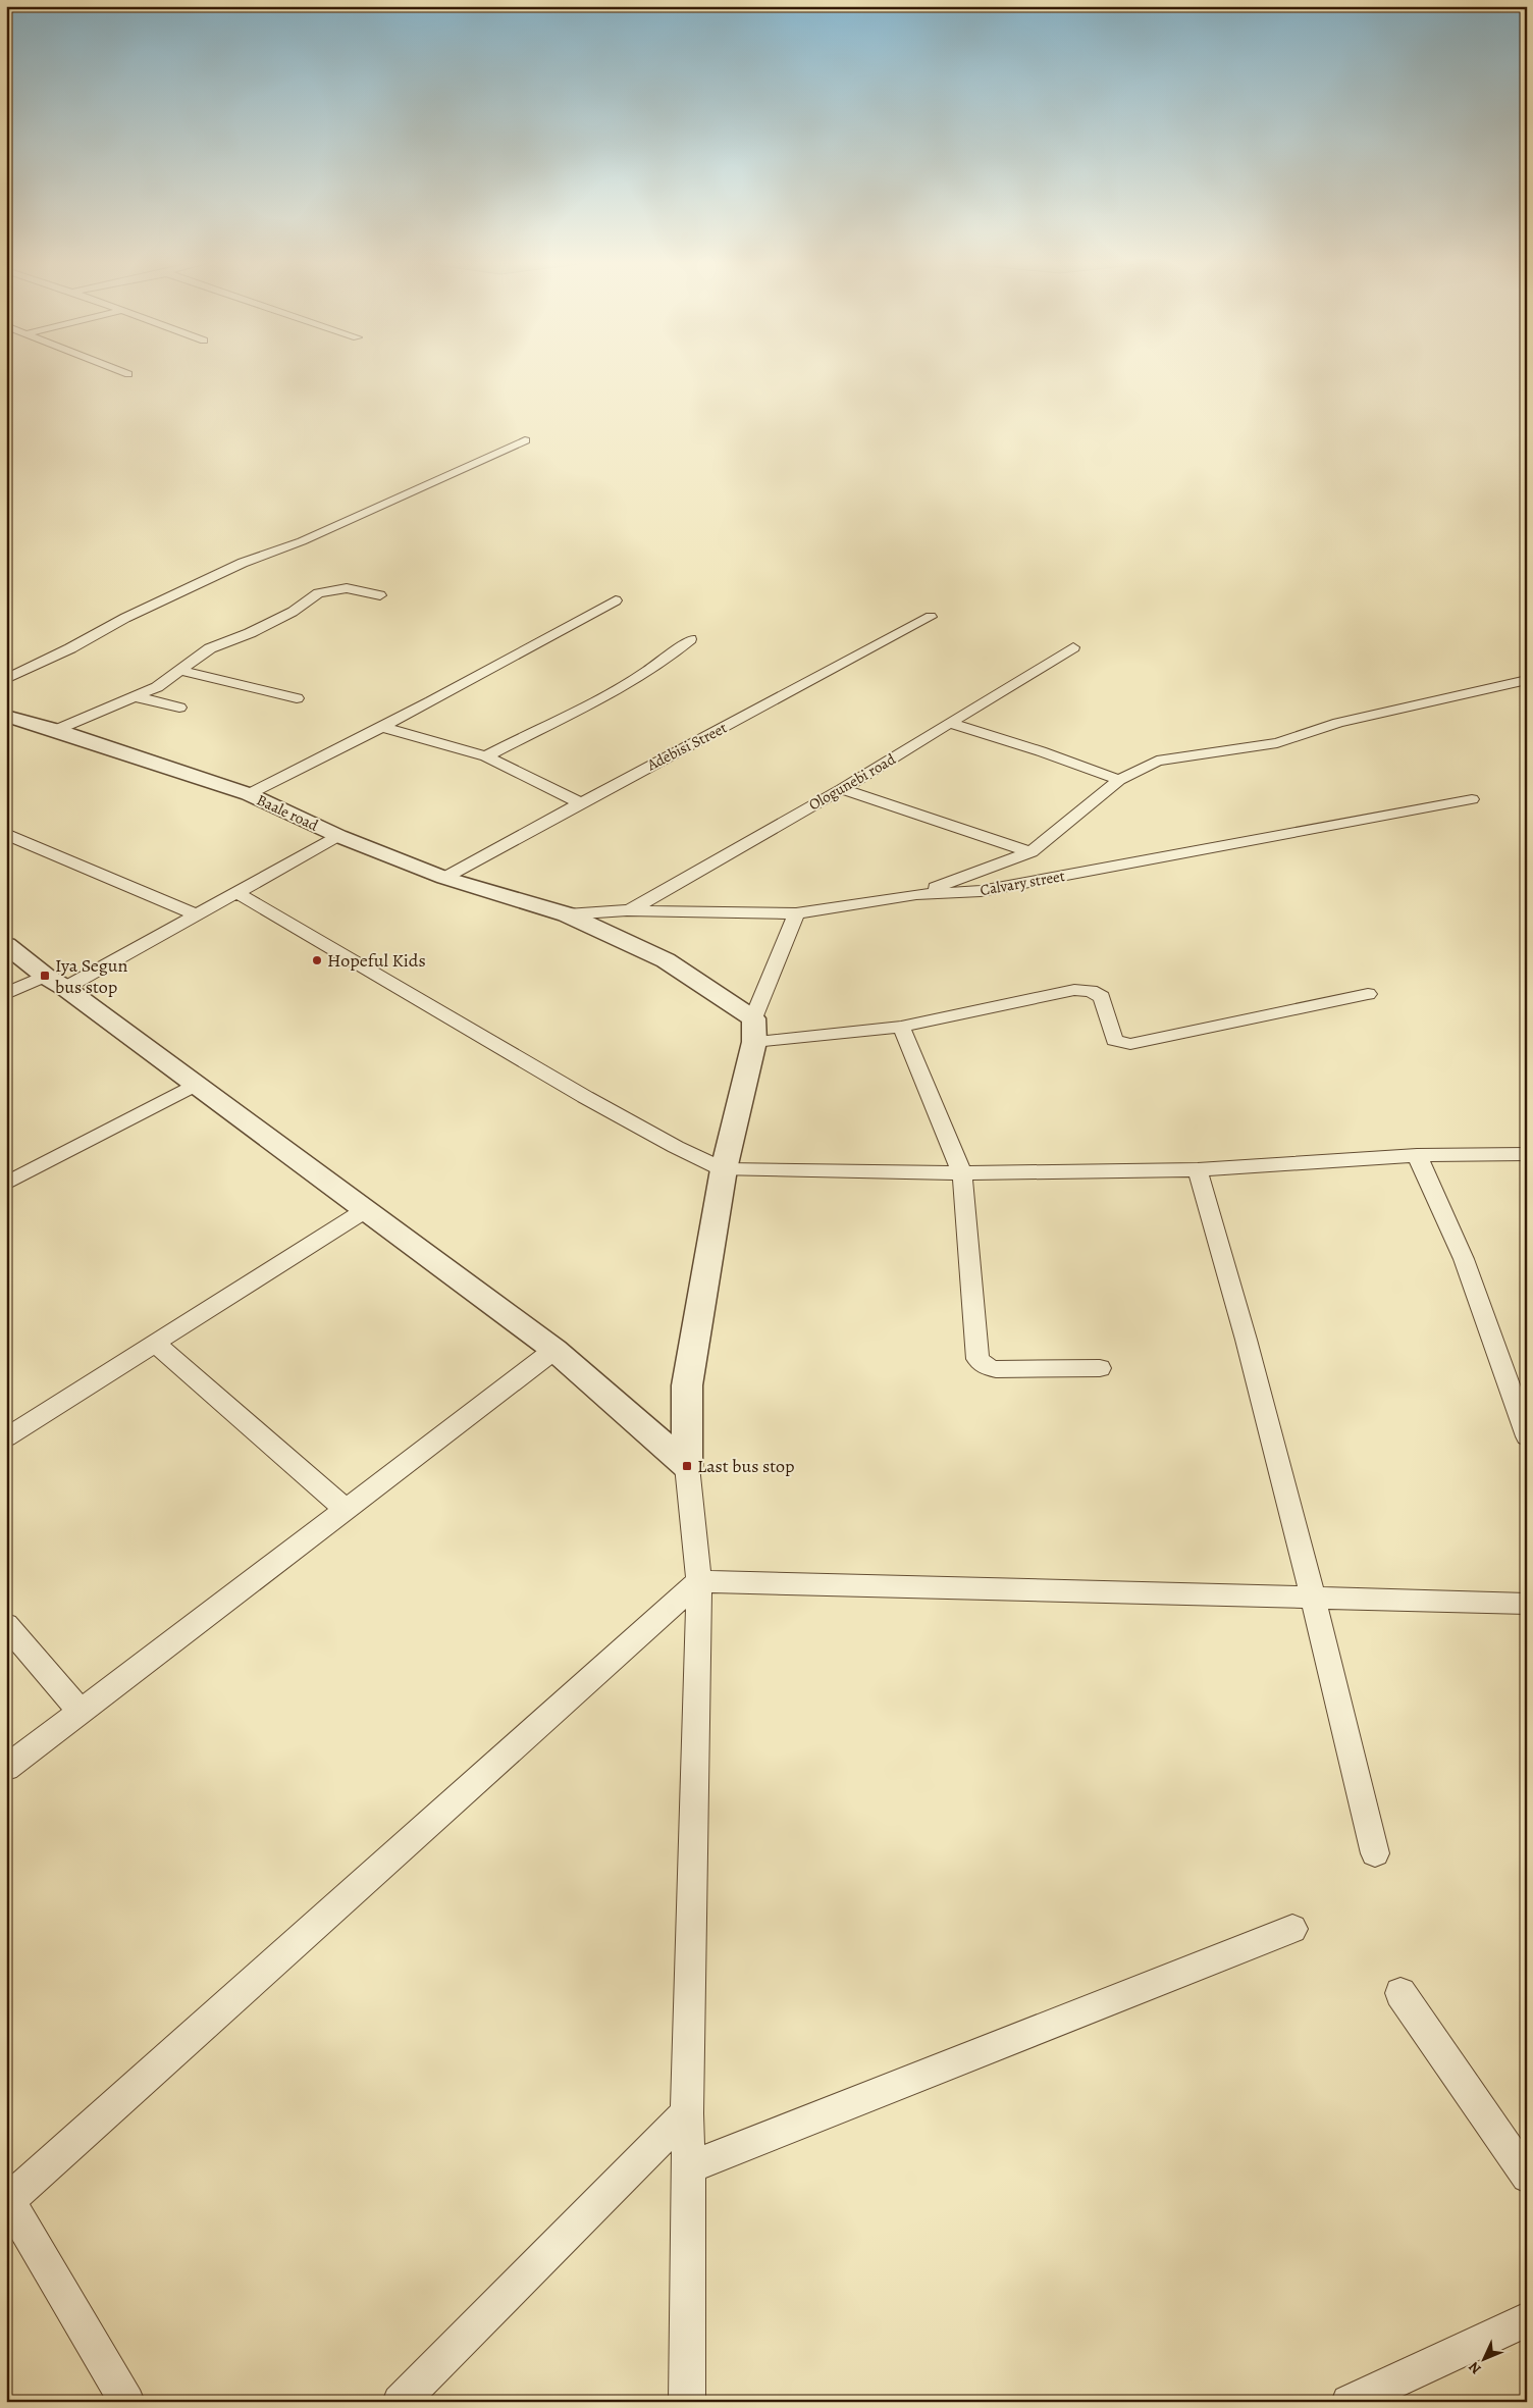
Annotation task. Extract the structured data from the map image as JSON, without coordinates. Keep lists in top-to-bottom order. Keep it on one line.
{"streets":{"street":["Adebisi Street","Ologunebi road","Baale road","Calvary street"]},"crossings":[["Adebisi Street","Baale road"],["Ologunebi road","Calvary street"],["Baale road","Calvary street"]],"places":{"other":["Hopeful Kids"],"transit":["Iya Segun bus stop","Last bus stop"]},"north":"bottom left"}
